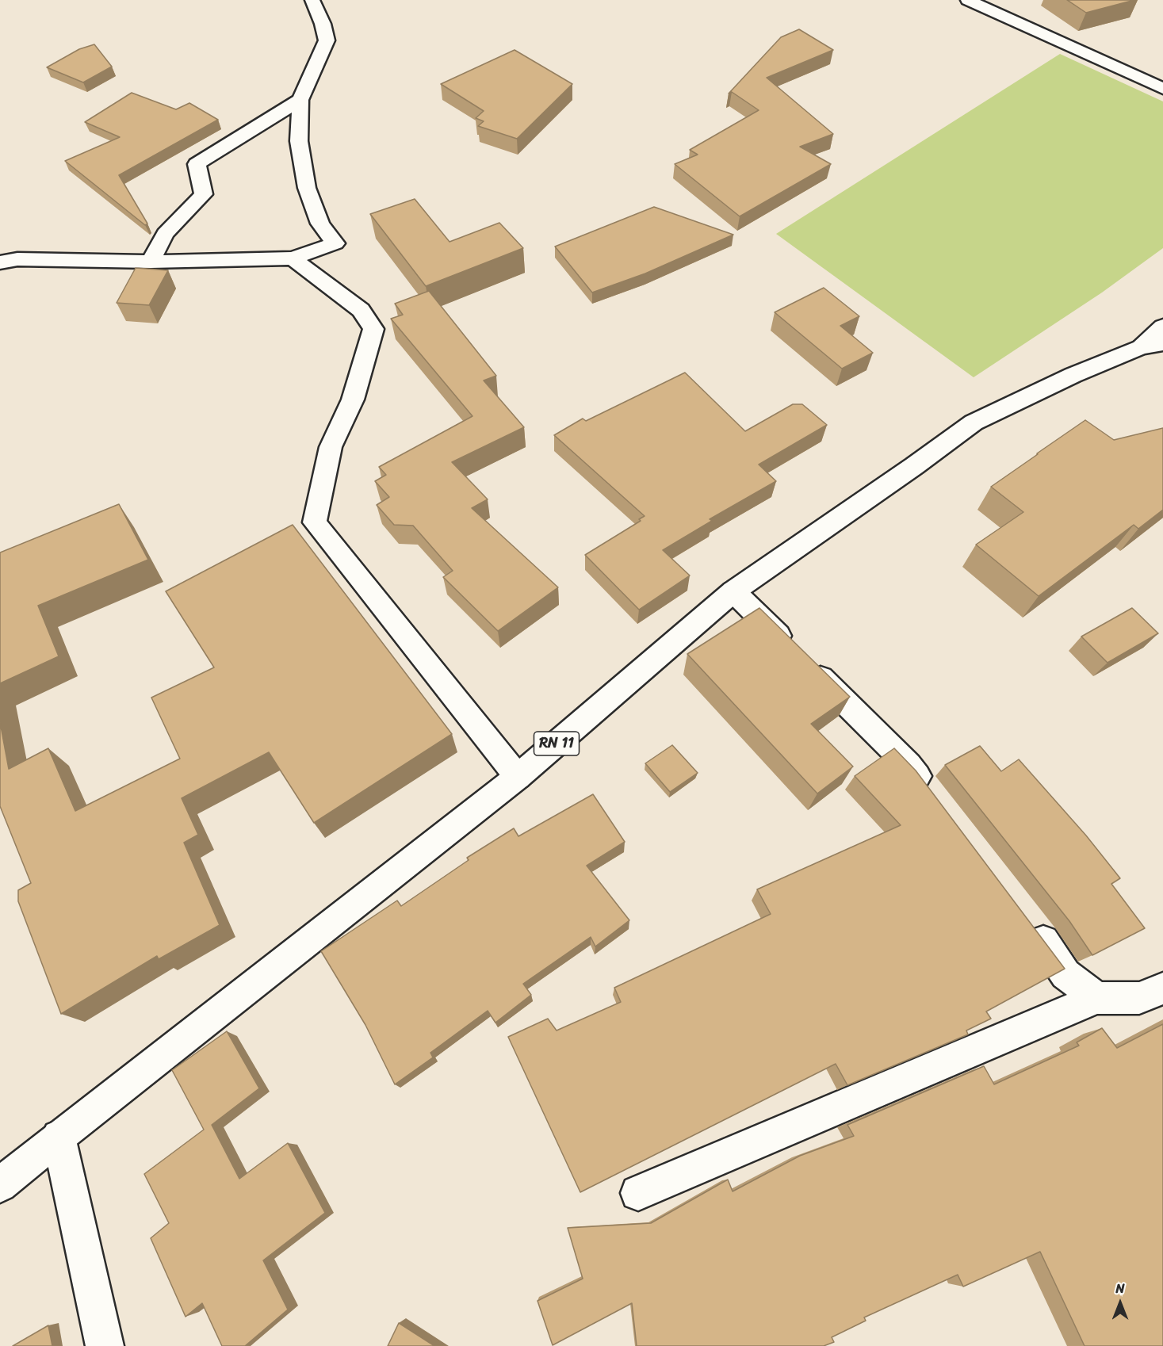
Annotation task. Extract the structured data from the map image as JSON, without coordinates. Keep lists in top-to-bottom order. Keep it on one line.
{"streets":{"street":["RN 11"]},"north":"top"}
